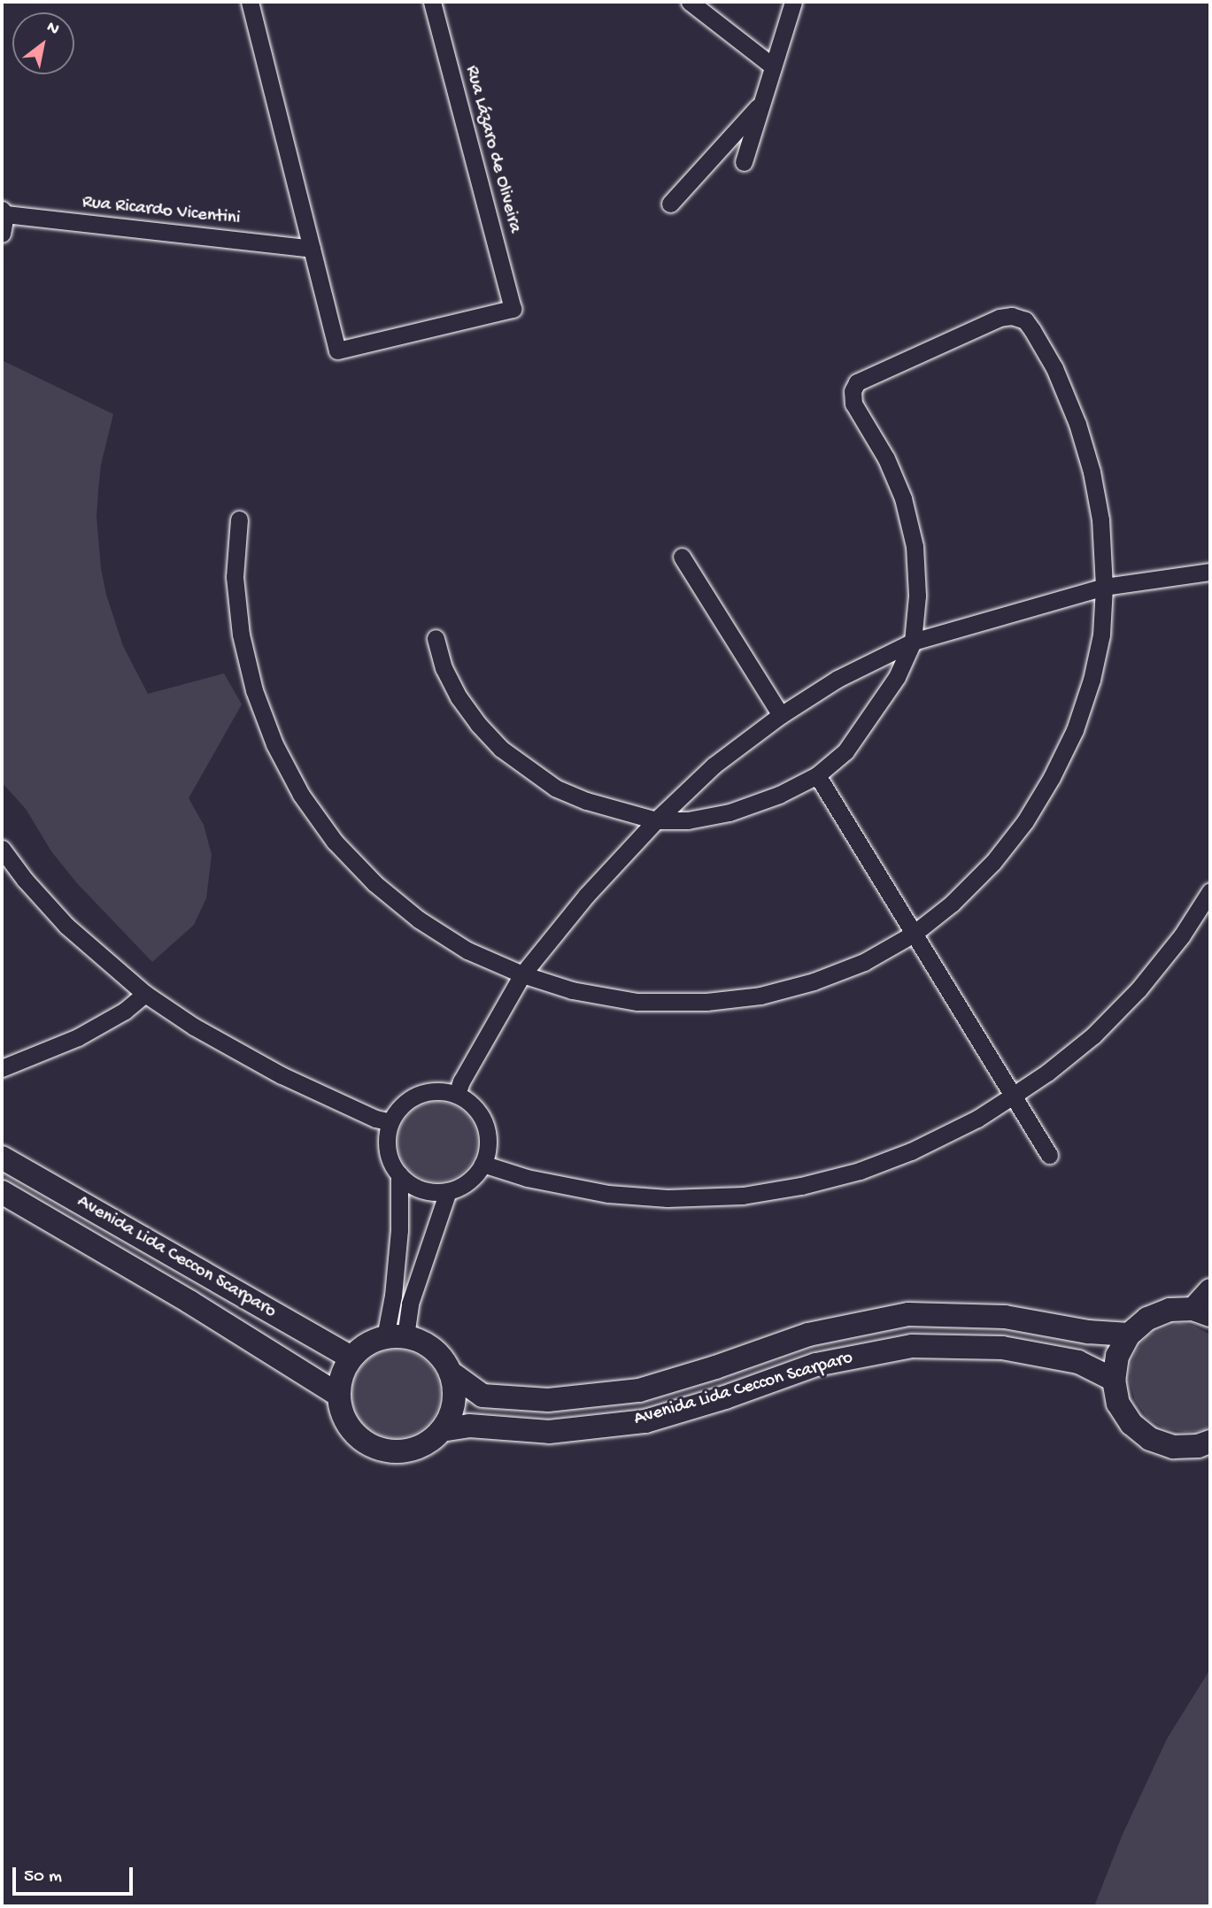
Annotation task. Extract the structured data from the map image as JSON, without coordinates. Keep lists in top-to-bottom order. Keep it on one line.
{"streets":{"main road":["Avenida Lida Ceccon Scarparo"],"street":["Rua Lázaro de Oliveira","Rua Ricardo Vicentini"]},"crossings":[["Rua Lázaro de Oliveira","Rua Ricardo Vicentini"]],"scale_bar":"50 m","north":"top right"}
